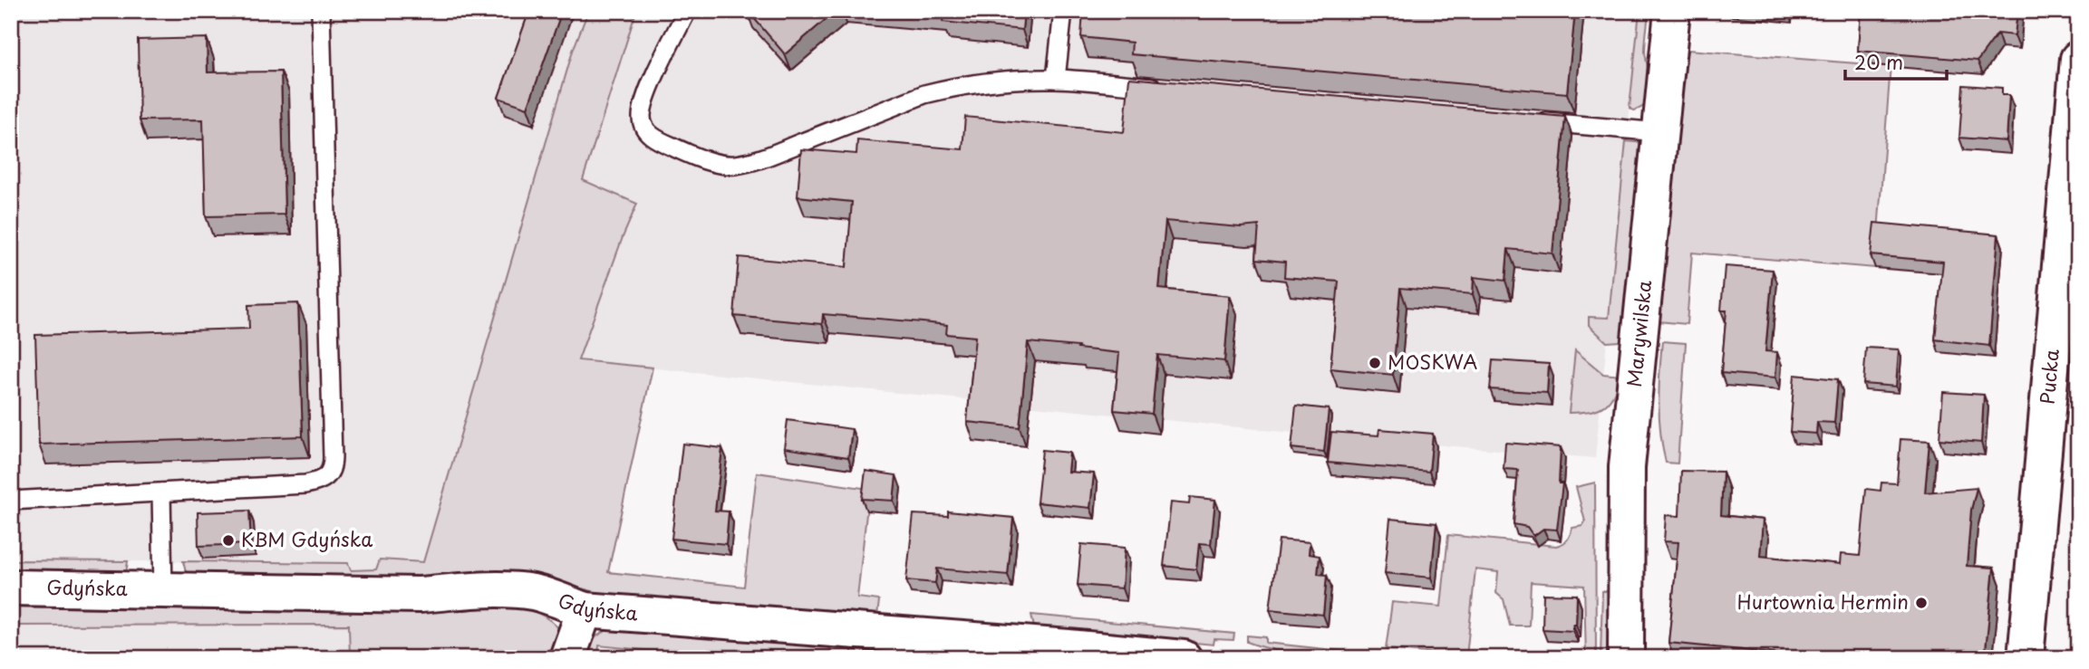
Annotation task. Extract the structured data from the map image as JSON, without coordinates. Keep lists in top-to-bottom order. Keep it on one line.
{"streets":{"street":["Marywilska","Pucka","Gdyńska"]},"places":["MOSKWA","KBM Gdyńska","Hurtownia Hermin"],"scale_bar":"20 m"}
